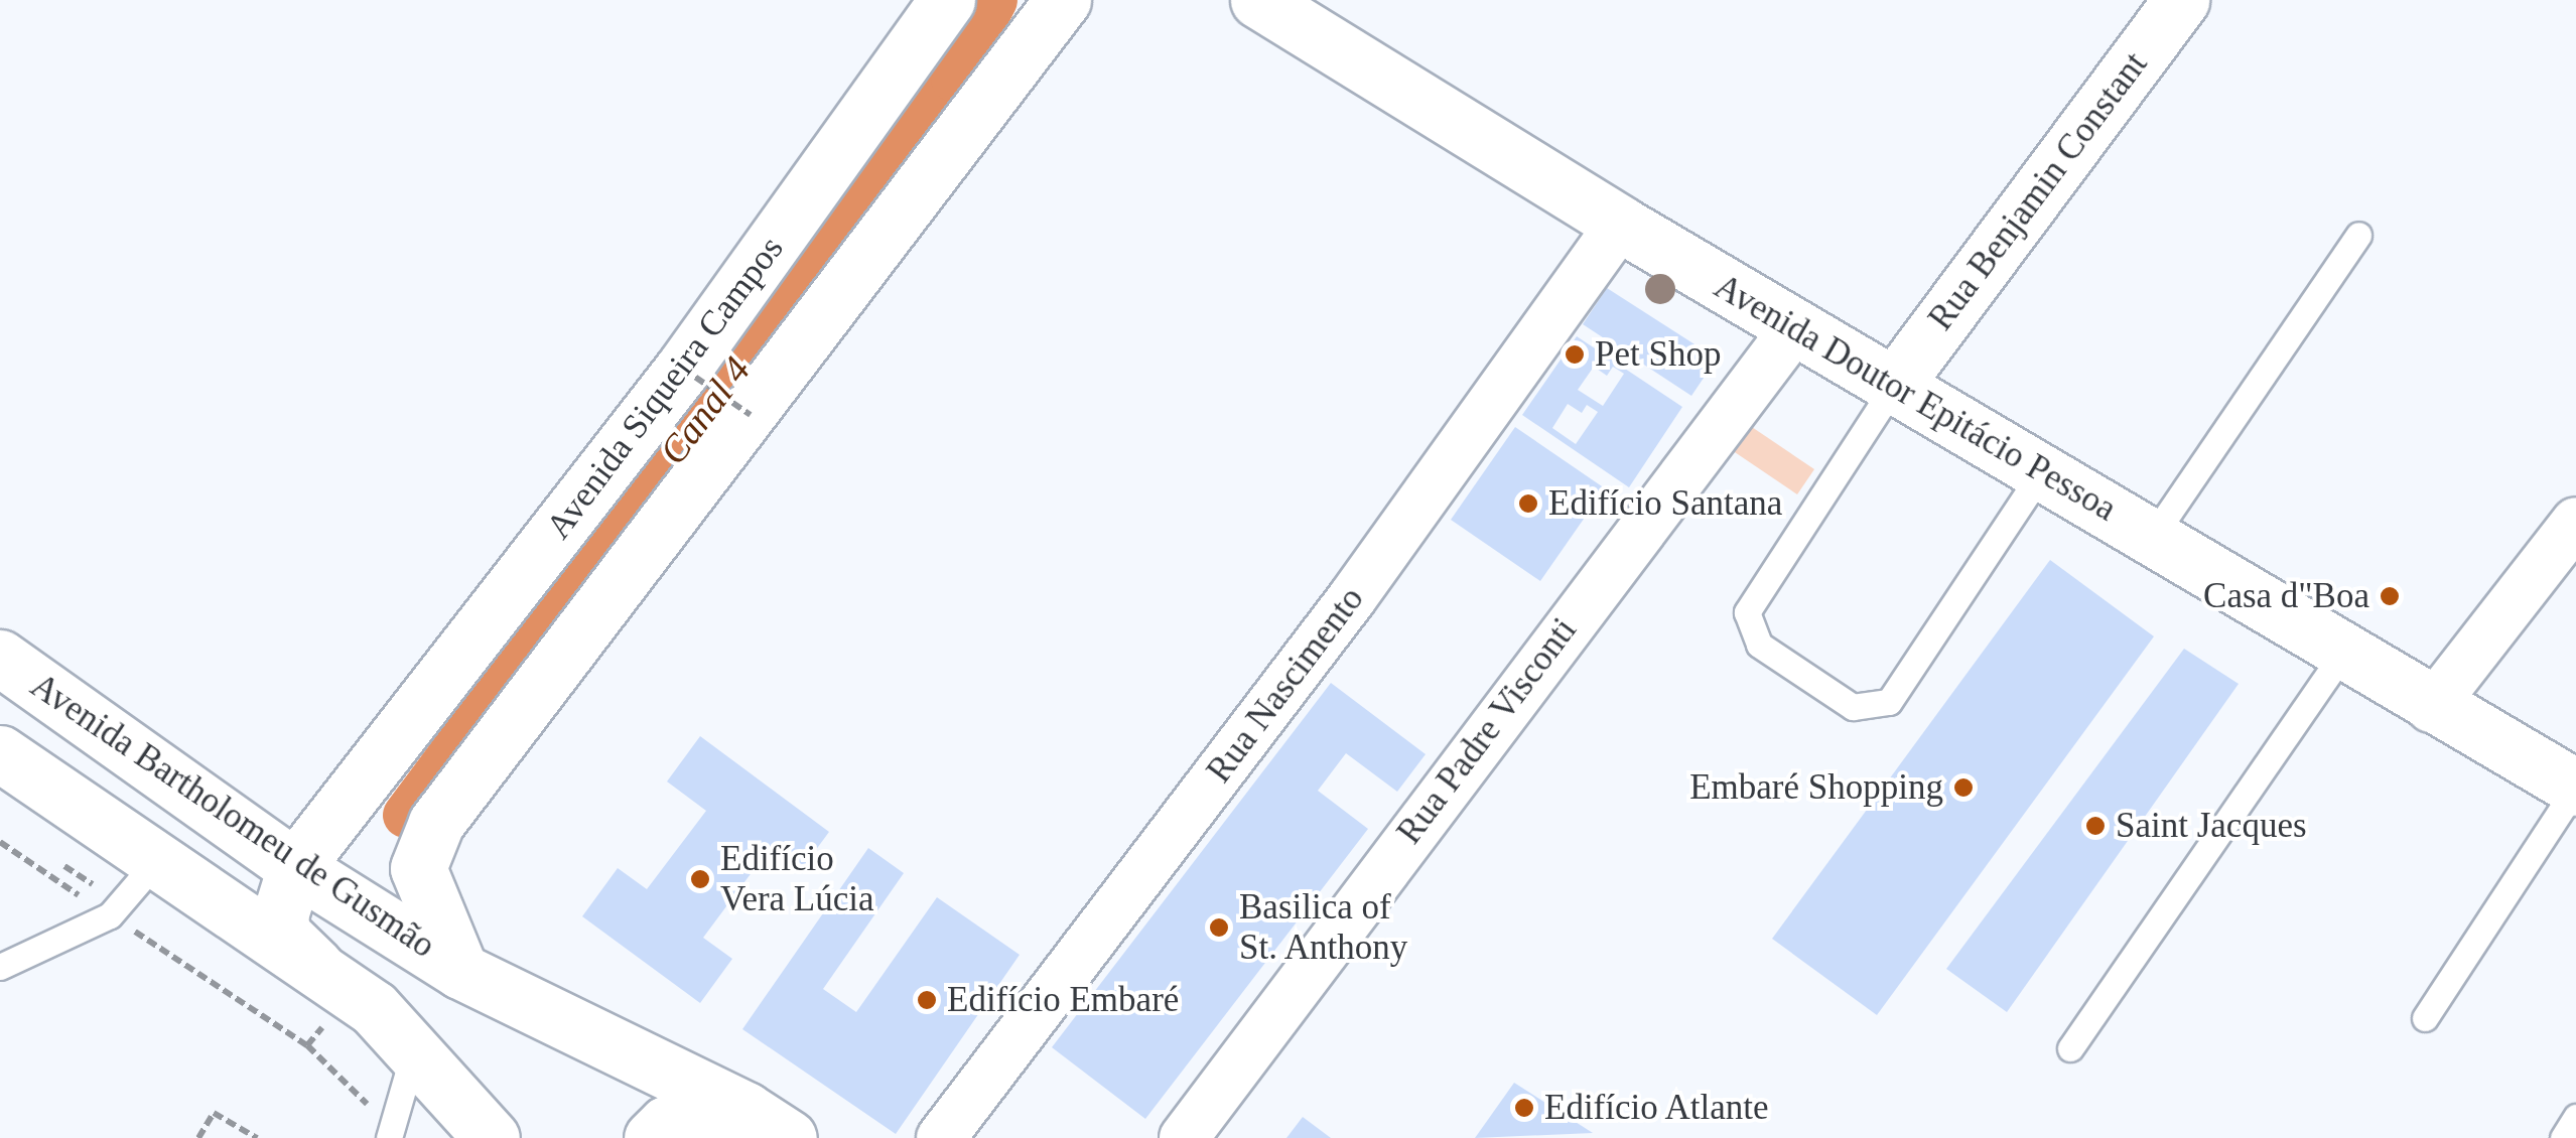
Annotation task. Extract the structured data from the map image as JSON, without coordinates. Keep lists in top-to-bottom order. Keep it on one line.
{"streets":{"main road":["Rua Benjamin Constant","Avenida Siqueira Campos","Avenida Doutor Epitácio Pessoa","Avenida Bartholomeu de Gusmão"],"street":["Rua Nascimento","Rua Padre Visconti"]},"crossings":[["Rua Benjamin Constant","Avenida Doutor Epitácio Pessoa"],["Avenida Siqueira Campos","Avenida Bartholomeu de Gusmão"],["Avenida Doutor Epitácio Pessoa","Rua Nascimento"],["Avenida Doutor Epitácio Pessoa","Rua Padre Visconti"]],"water":["Canal 4"],"places":["Pet Shop","Edifício Santana","Casa d\"Boa","Embaré Shopping","Saint Jacques","Edifício Vera Lúcia","Basilica of St. Anthony","Edifício Embaré","Edifício Atlante"]}
